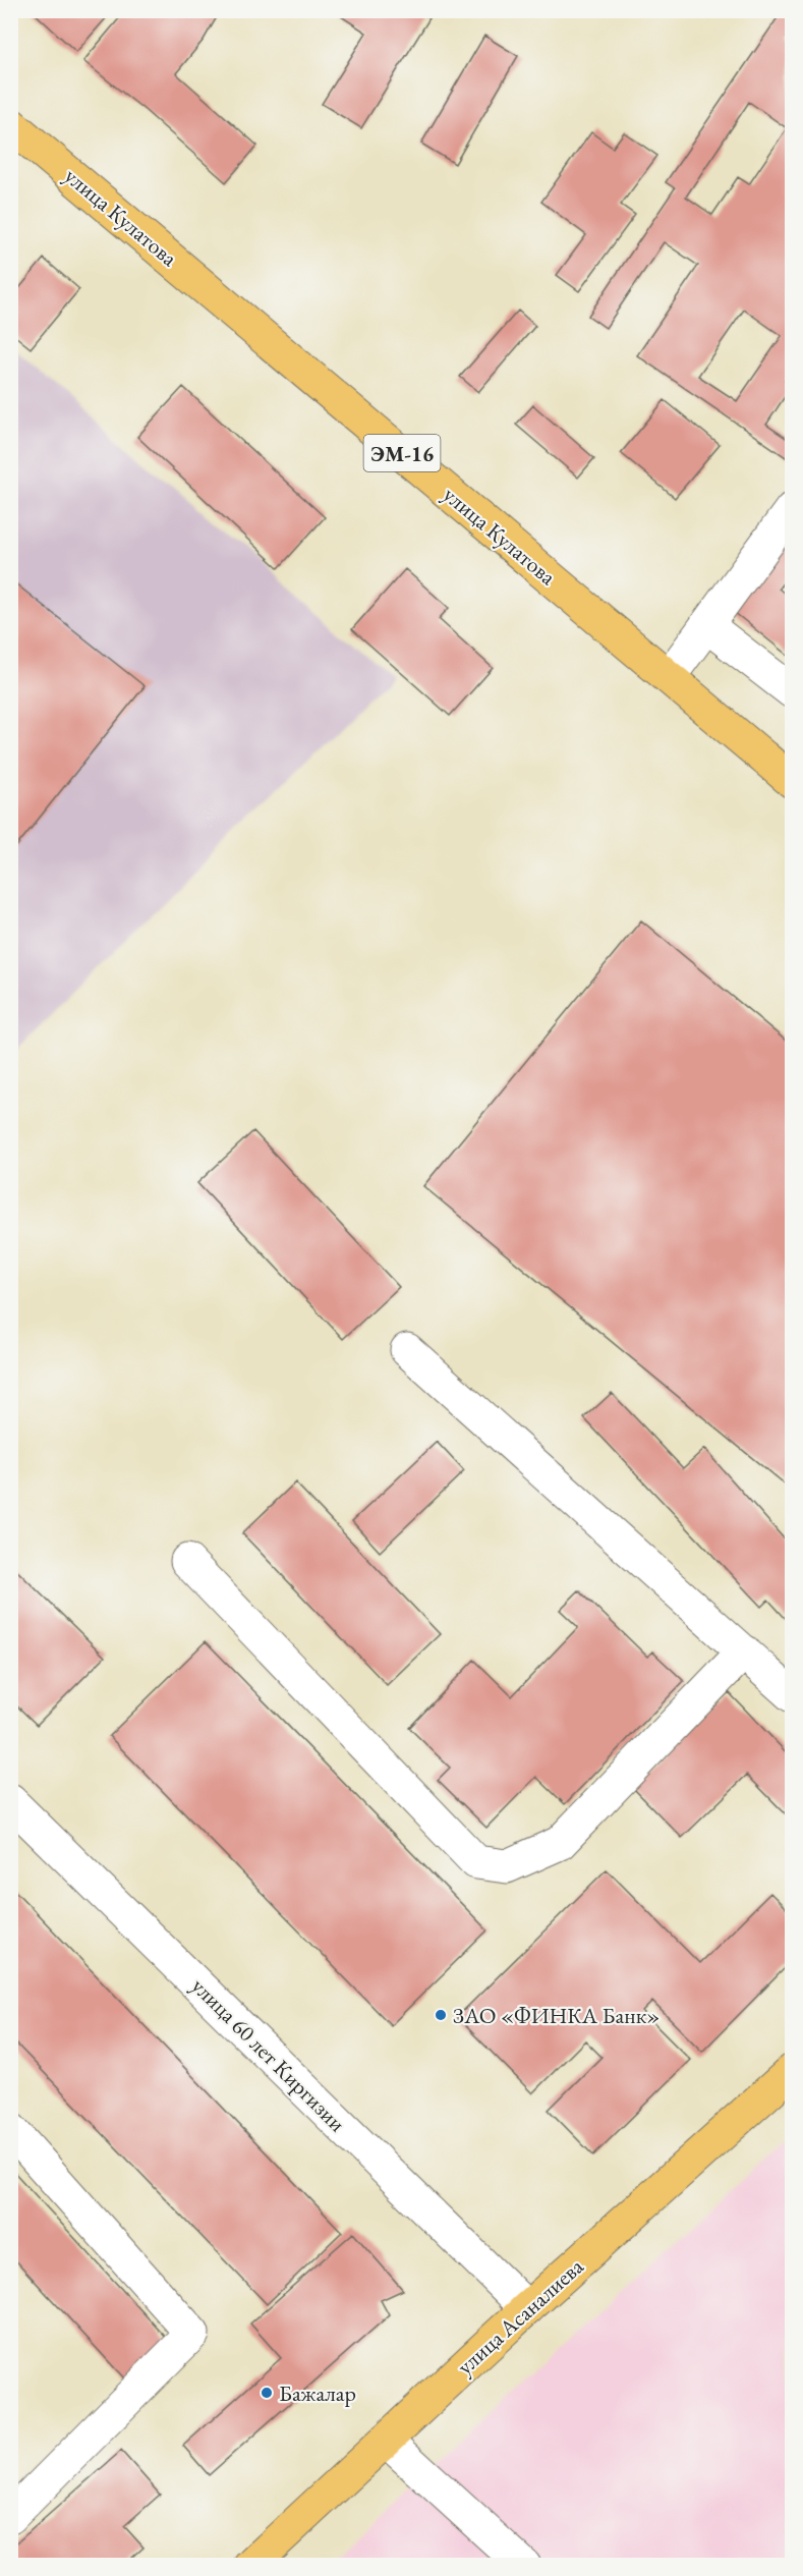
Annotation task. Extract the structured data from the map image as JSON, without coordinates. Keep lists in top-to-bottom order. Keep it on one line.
{"streets":{"main road":["улица Кулатова","ЭМ-16","улица Асаналиева"],"street":["улица 60 лет Киргизии"]},"crossings":[["улица 60 лет Киргизии","улица Асаналиева"]],"places":["ЗАО «ФИНКА Банк»","Бажалар"]}
